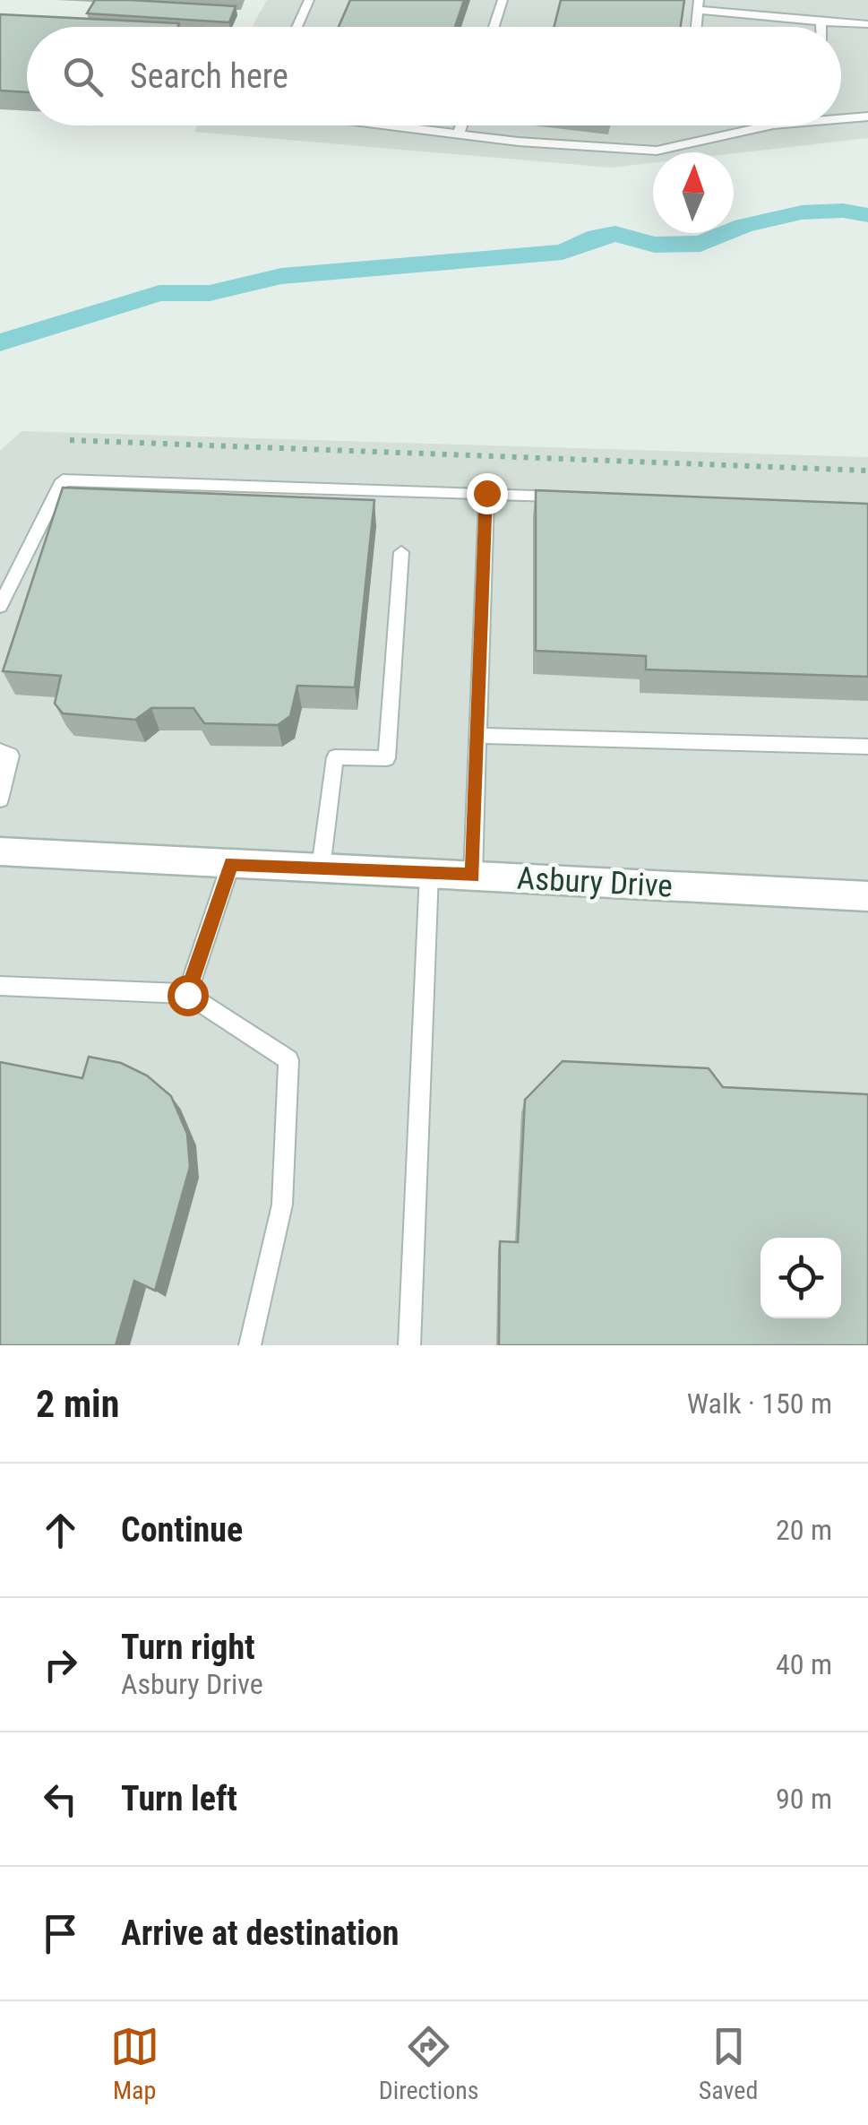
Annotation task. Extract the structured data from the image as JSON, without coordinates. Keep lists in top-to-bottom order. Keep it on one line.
{"streets":{"street":["Asbury Drive"]},"north":"top","page":{"search":"Search here","heading":["2 min","Walk · 150 m"],"list":[["Continue","20 m"],["Turn right","Asbury Drive","40 m"],["Turn left","90 m"],"Arrive at destination"],"nav":["Map","Directions","Saved"]}}
